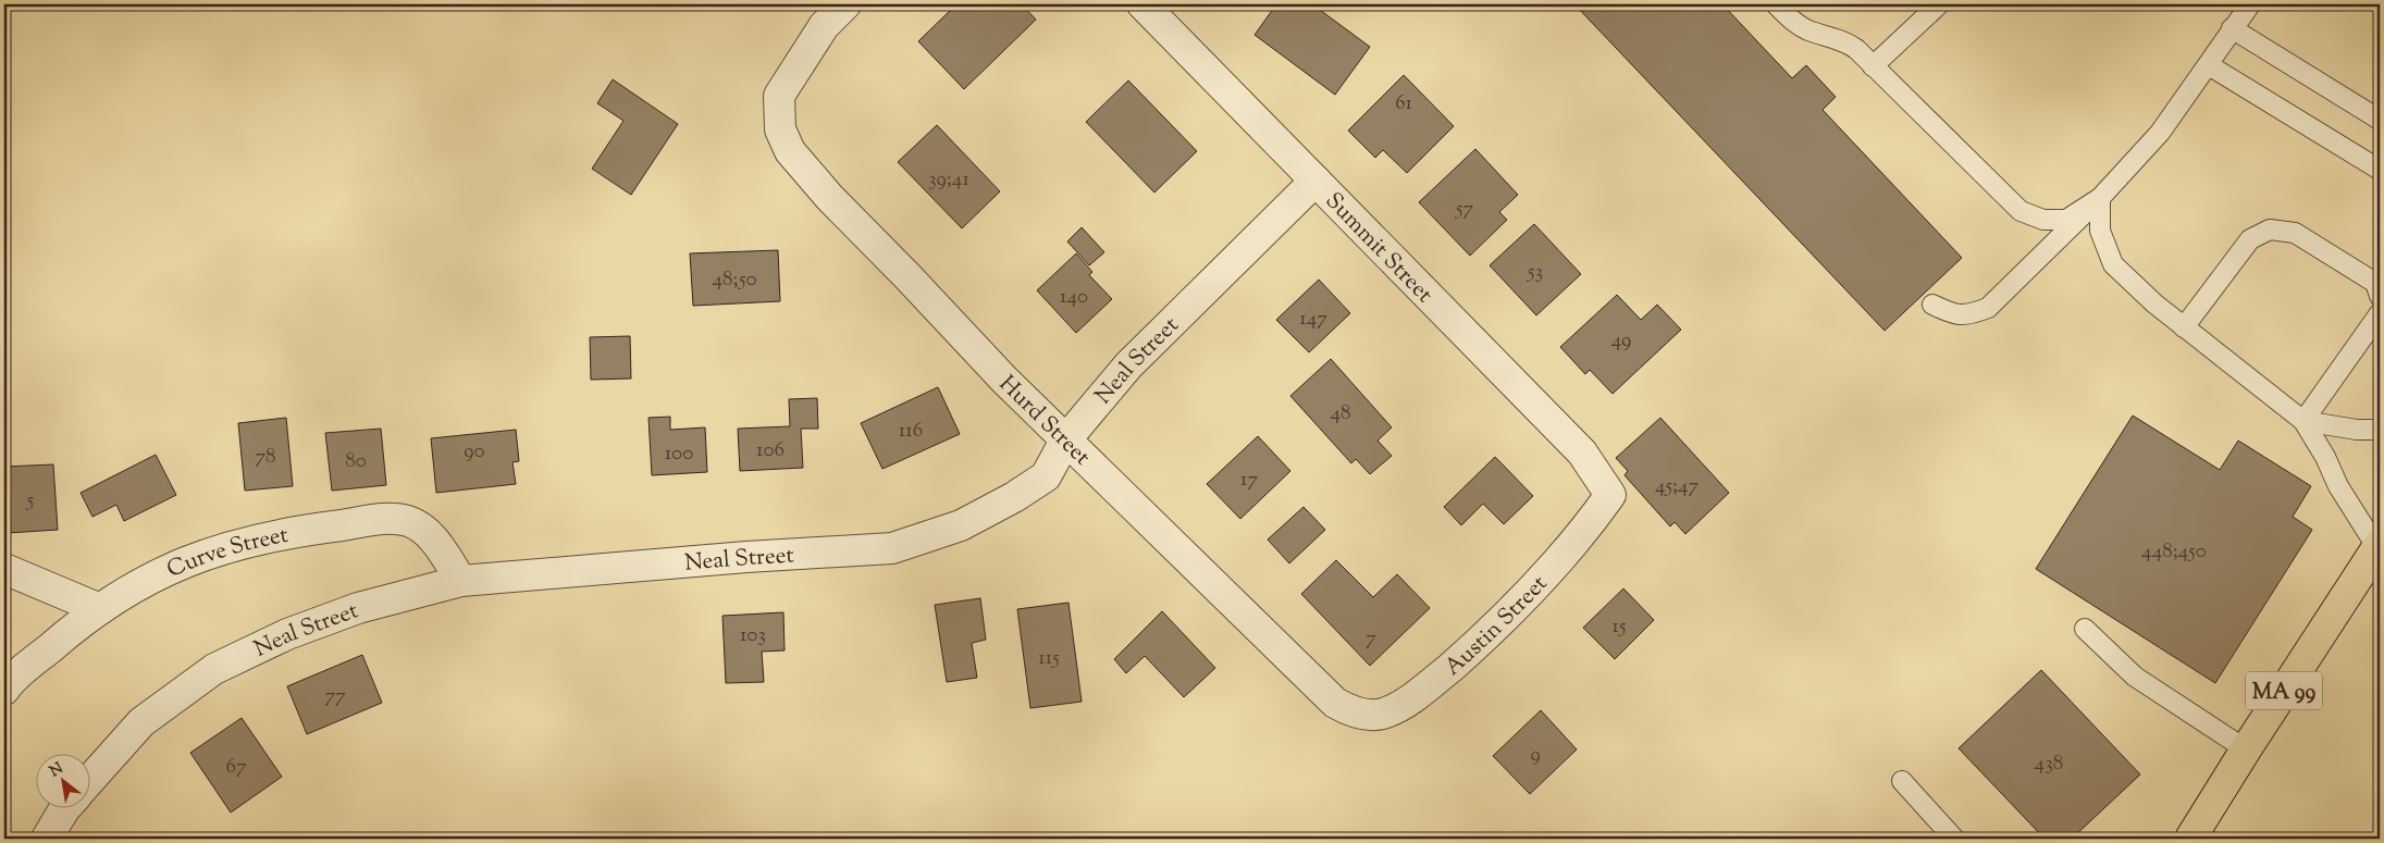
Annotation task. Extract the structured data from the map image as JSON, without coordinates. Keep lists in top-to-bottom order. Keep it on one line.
{"streets":{"main road":["MA 99"],"street":["Summit Street","Neal Street","Hurd Street","Curve Street","Austin Street"]},"crossings":[["Summit Street","Neal Street"],["Summit Street","Austin Street"],["Neal Street","Hurd Street"],["Neal Street","Curve Street"],["Hurd Street","Austin Street"]],"house_numbers":["61","39;41","57","53","48;50","140","147","49","48","116","106","90","100","78","80","17","45;47","5","448;450","15","103","7","115","77","9","438","67"],"north":"top left"}
